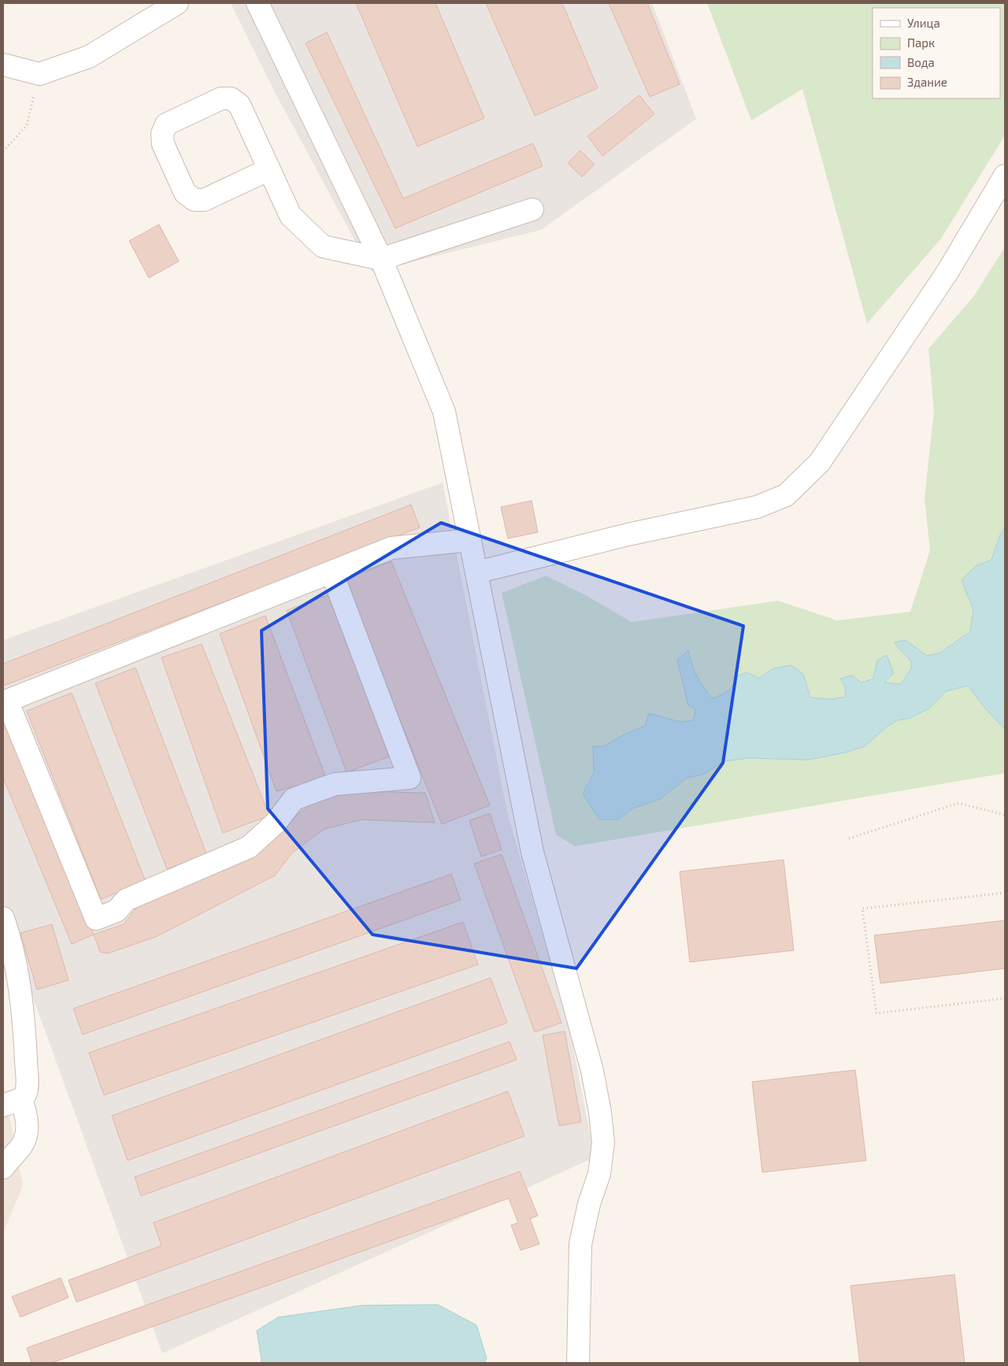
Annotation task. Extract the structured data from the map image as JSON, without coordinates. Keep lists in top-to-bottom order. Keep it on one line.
{"legend":["Улица","Парк","Вода","Здание"]}
